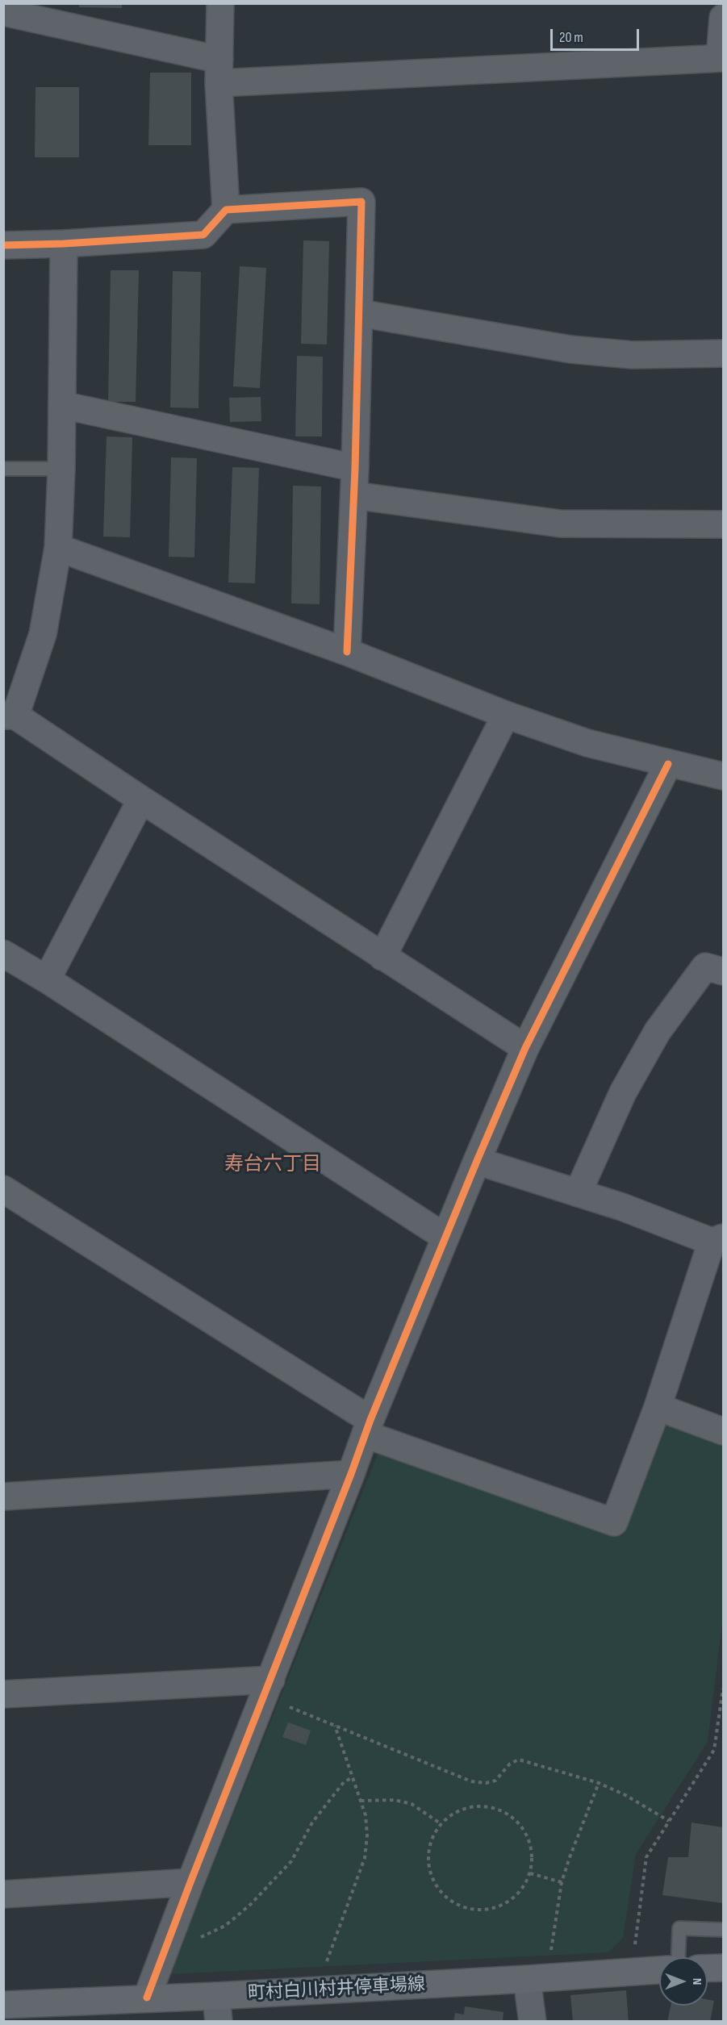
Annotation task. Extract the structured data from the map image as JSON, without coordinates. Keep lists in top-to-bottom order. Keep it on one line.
{"streets":{"main road":["町村白川村井停車場線"]},"districts":["寿台六丁目"],"scale_bar":"20 m","north":"right"}
